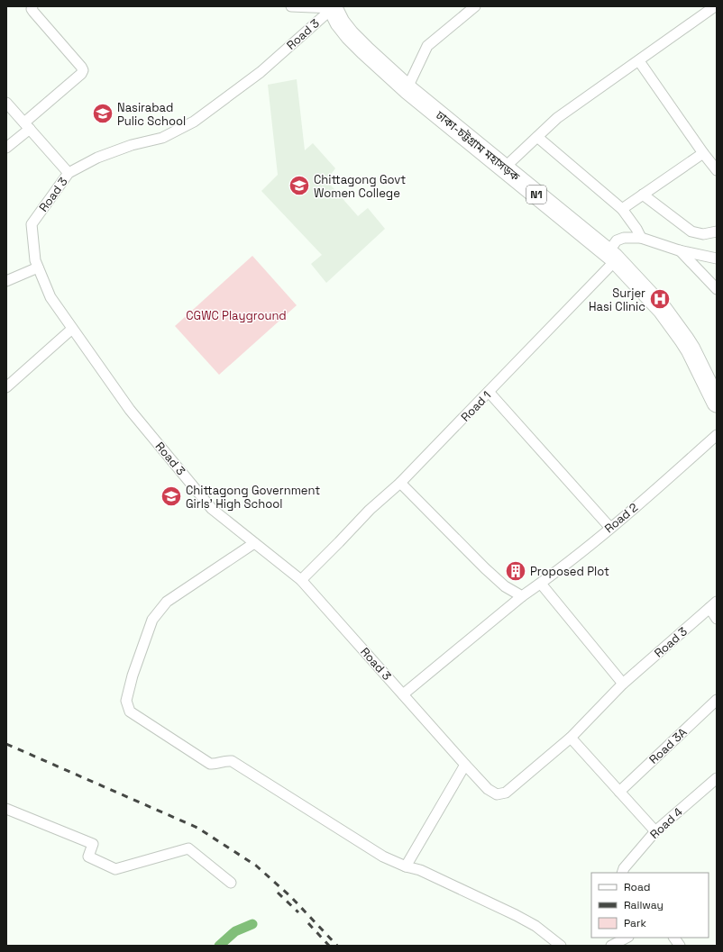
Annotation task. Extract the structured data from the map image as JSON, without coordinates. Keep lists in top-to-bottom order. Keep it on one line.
{"streets":{"highway":["ঢাকা-চট্টগ্রাম মহাসড়ক","N1"],"street":["Road 3","Road 1","Road 2","Road 3A","Road 4"]},"crossings":[["Road 3","ঢাকা-চট্টগ্রাম মহাসড়ক"],["Road 3","Road 1"],["Road 3","Road 2"],["ঢাকা-চট্টগ্রাম মহাসড়ক","Road 1"]],"parks":["CGWC Playground"],"places":{"school or university":["Nasirabad Pulic School","Chittagong Govt Women College","Chittagong Government Girls' High School"],"hospital":["Surjer Hasi Clinic"],"building":["Proposed Plot"]},"legend":["Road","Railway","Park"]}
